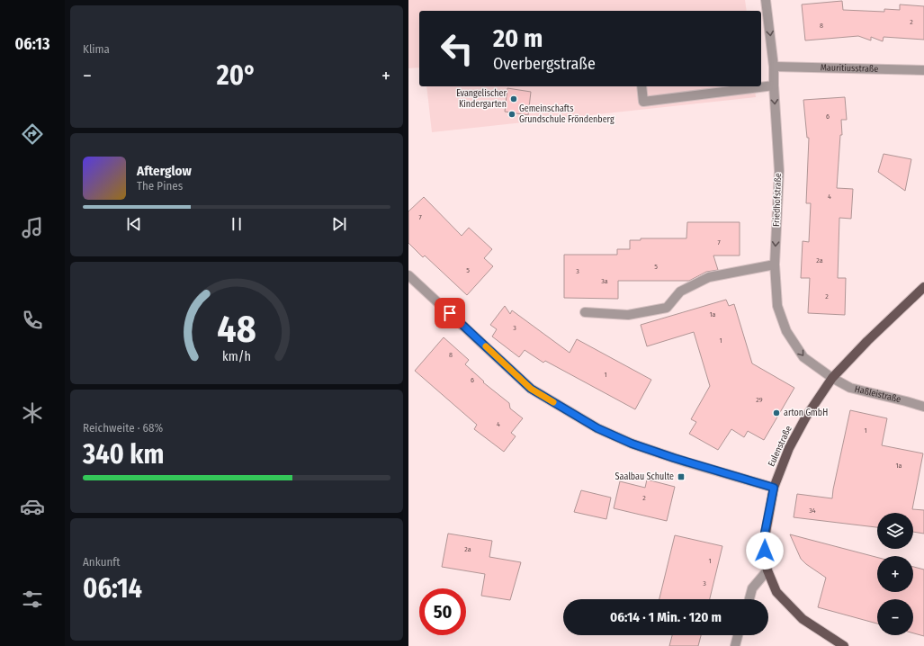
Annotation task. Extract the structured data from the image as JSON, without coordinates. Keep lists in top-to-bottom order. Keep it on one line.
{"streets":{"main road":["Eulenstraße"],"street":["Mauritiusstraße","Friedhofstraße","Haßleistraße"]},"crossings":[["Mauritiusstraße","Friedhofstraße"],["Friedhofstraße","Haßleistraße"],["Friedhofstraße","Eulenstraße"],["Haßleistraße","Eulenstraße"]],"one_way":["Friedhofstraße"],"places":{"other":["Evangelischer Kindergarten","Gemeinschafts Grundschule Fröndenberg","arton GmbH"],"transit":["Saalbau Schulte"]},"house_numbers":["2","8","6","4","7","7","2a","5","5","3","3a","2","1a","3","1","8","1","6","29","4","1","1a","2","34","2a","1","3"],"page":{"tabs":"06:13","tile":["Klima",["Reichweite · 68%","340 km"],["Ankunft","06:14"]],"turn":["20 m","Overbergstraße"],"heat":["−","20°","+"],"song":["Afterglow","The Pines"],"map_buttons":["+","−"],"limit":"50","trip":"06:14 · 1 Min. · 120 m","gauge":["48","km/h"]}}
